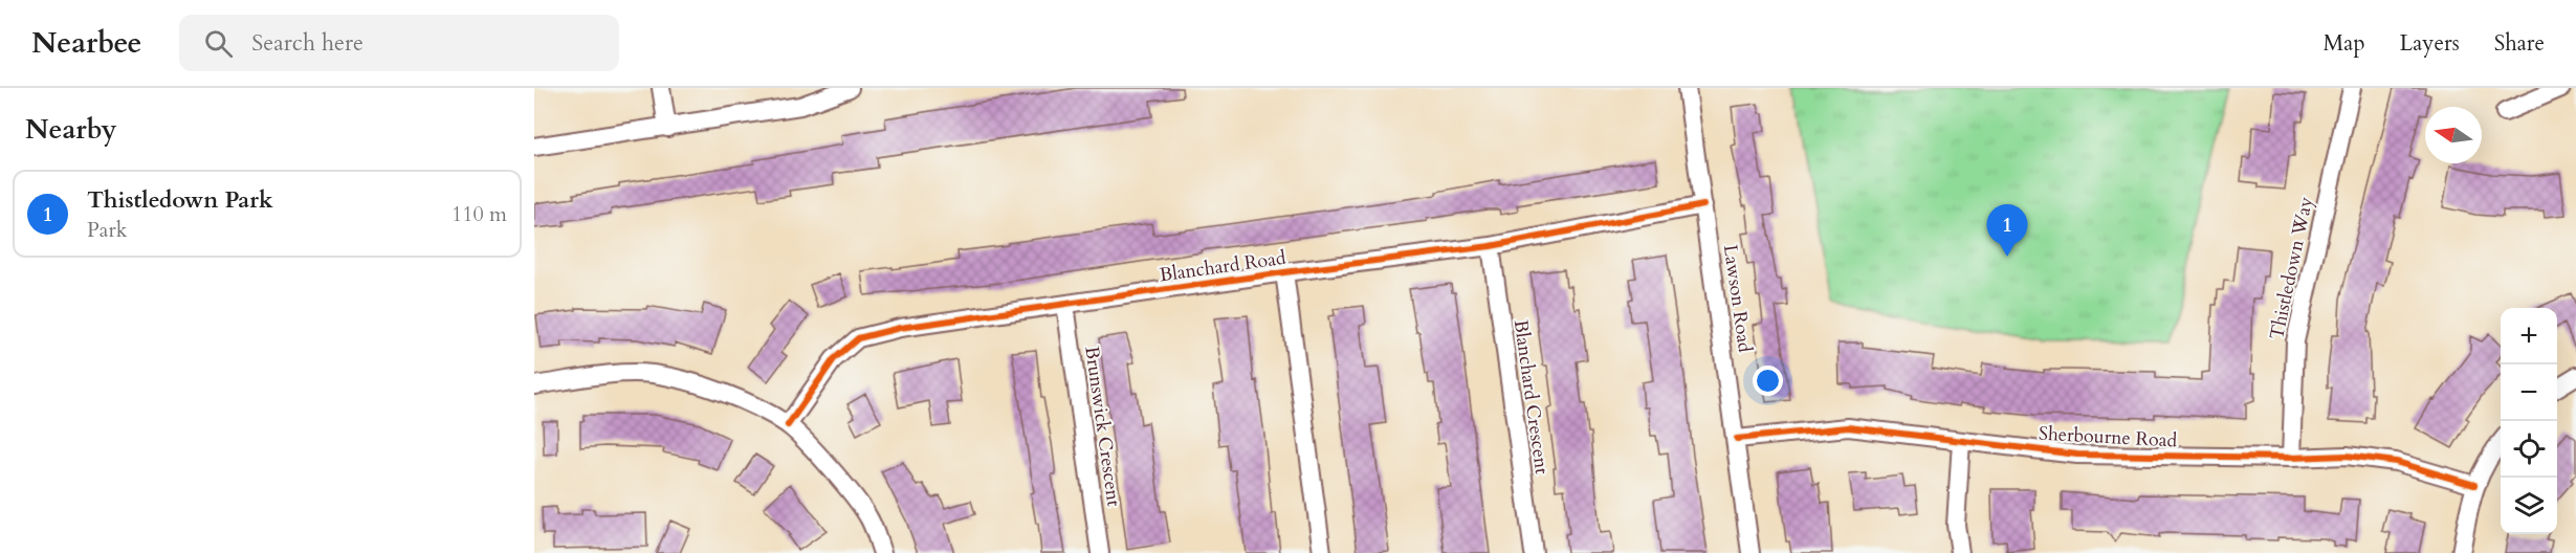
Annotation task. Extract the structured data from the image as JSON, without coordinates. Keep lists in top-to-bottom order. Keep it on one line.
{"streets":{"street":["Blanchard Road","Thistledown Way","Lawson Road","Blanchard Crescent","Brunswick Crescent","Sherbourne Road"]},"crossings":[["Blanchard Road","Lawson Road"],["Blanchard Road","Blanchard Crescent"],["Blanchard Road","Brunswick Crescent"],["Thistledown Way","Sherbourne Road"],["Lawson Road","Sherbourne Road"]],"north":"left","page":{"header":"Nearbee","search":"Search here","nav":["Map","Layers","Share"],"heading":"Nearby","list":[{"mark":"1","name":"Thistledown Park","note":"Park","value":"110 m"}],"pins":"1","map_buttons":["+","−"]}}
